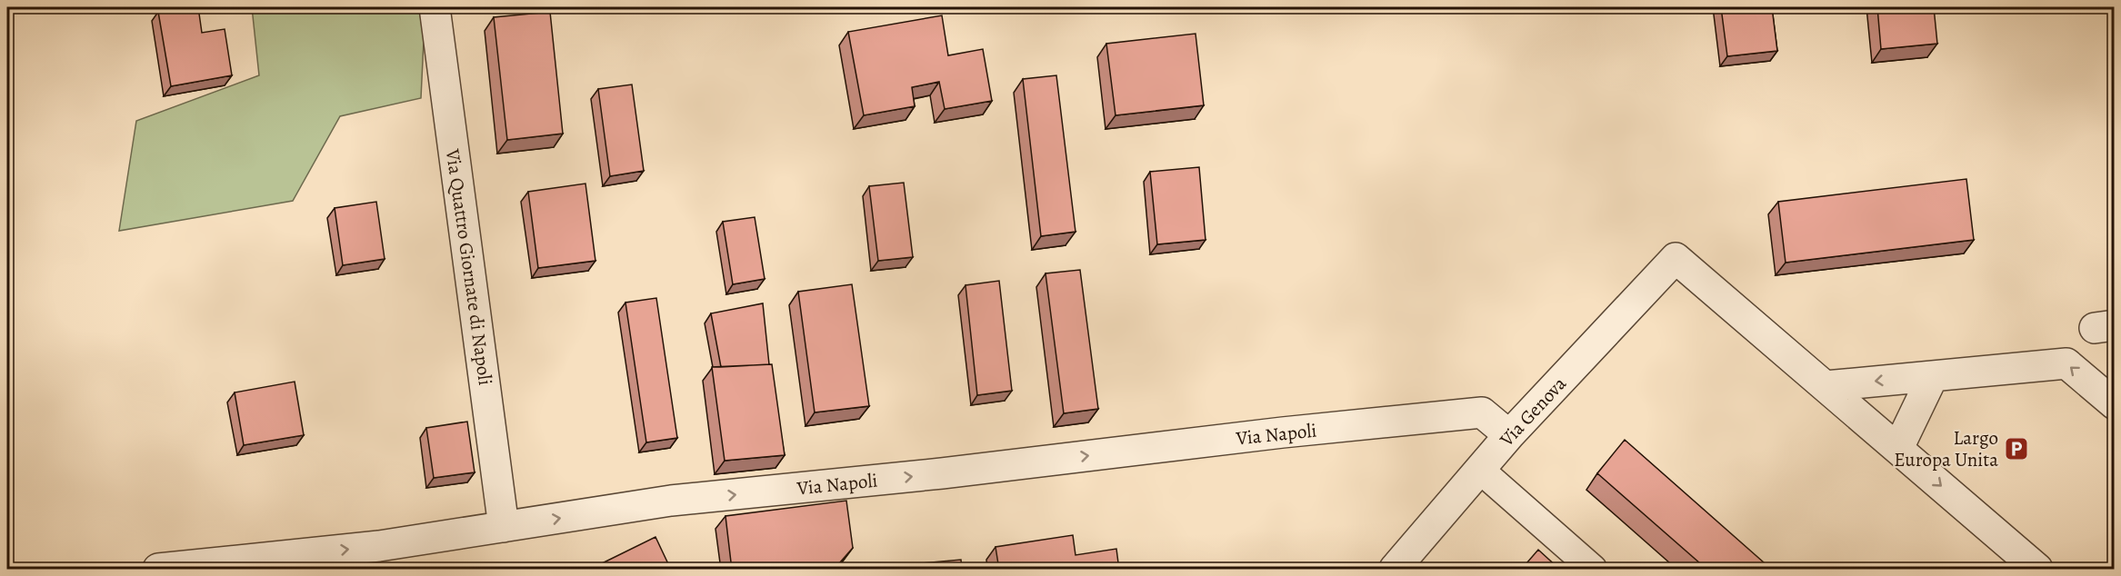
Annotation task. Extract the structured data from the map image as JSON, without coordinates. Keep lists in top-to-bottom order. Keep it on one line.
{"streets":{"street":["Via Quattro Giornate di Napoli","Via Genova","Via Napoli"]},"crossings":[["Via Quattro Giornate di Napoli","Via Napoli"],["Via Genova","Via Napoli"]],"one_way":["Via Napoli"],"places":{"parking":["Largo Europa Unita"]}}
